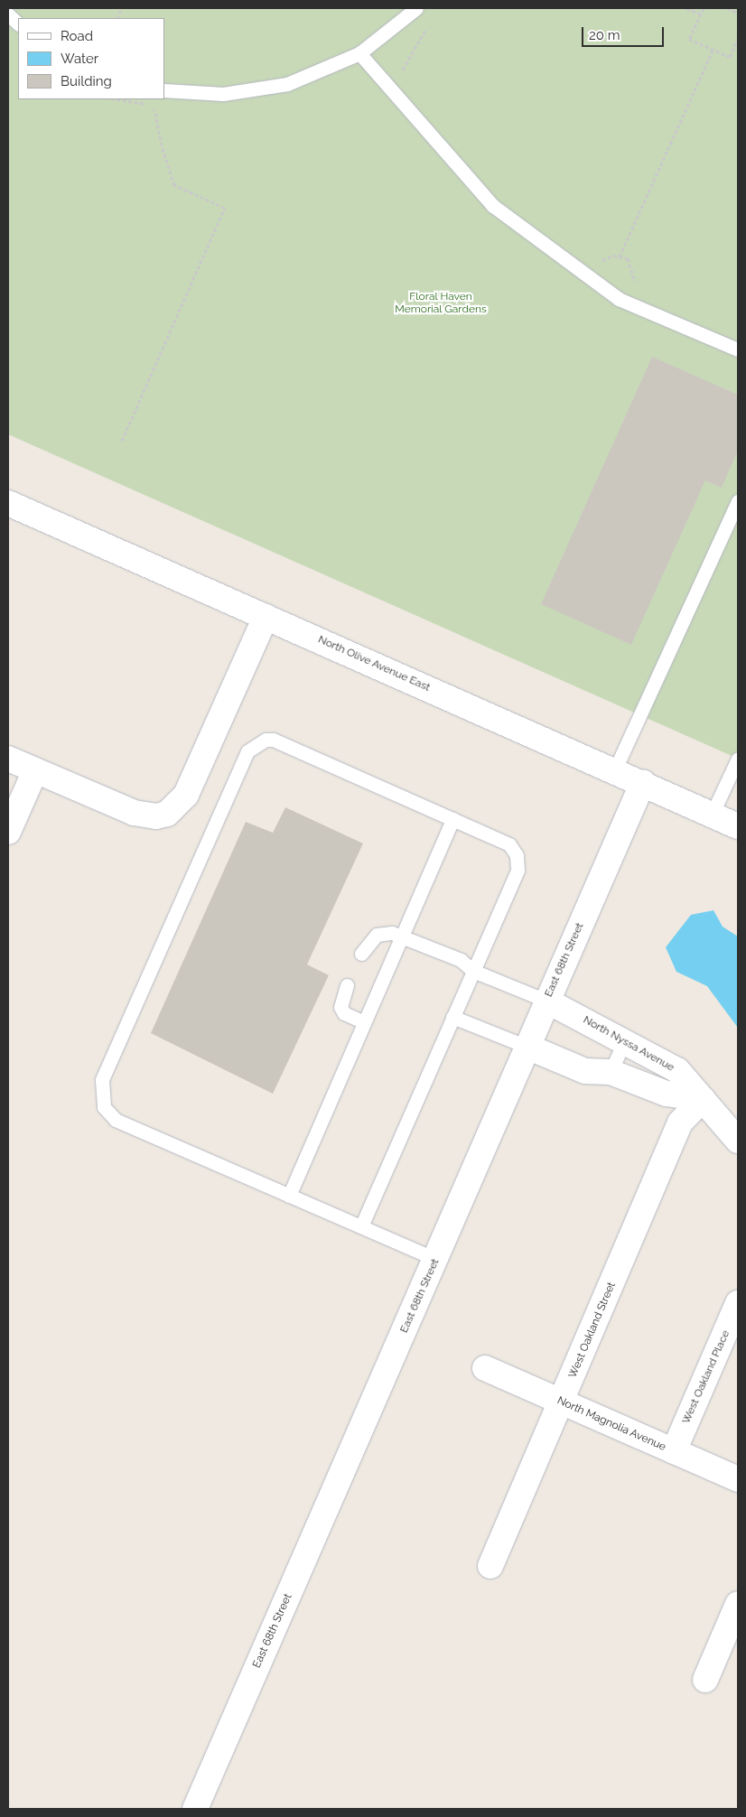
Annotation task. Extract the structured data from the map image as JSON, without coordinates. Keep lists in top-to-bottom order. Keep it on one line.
{"streets":{"street":["North Olive Avenue East","East 68th Street","North Nyssa Avenue","West Oakland Street","West Oakland Place","North Magnolia Avenue"]},"crossings":[["North Olive Avenue East","East 68th Street"],["East 68th Street","North Nyssa Avenue"],["North Nyssa Avenue","West Oakland Street"],["West Oakland Street","North Magnolia Avenue"],["West Oakland Place","North Magnolia Avenue"]],"parks":["Floral Haven Memorial Gardens"],"legend":["Road","Water","Building"],"scale_bar":"20 m"}
